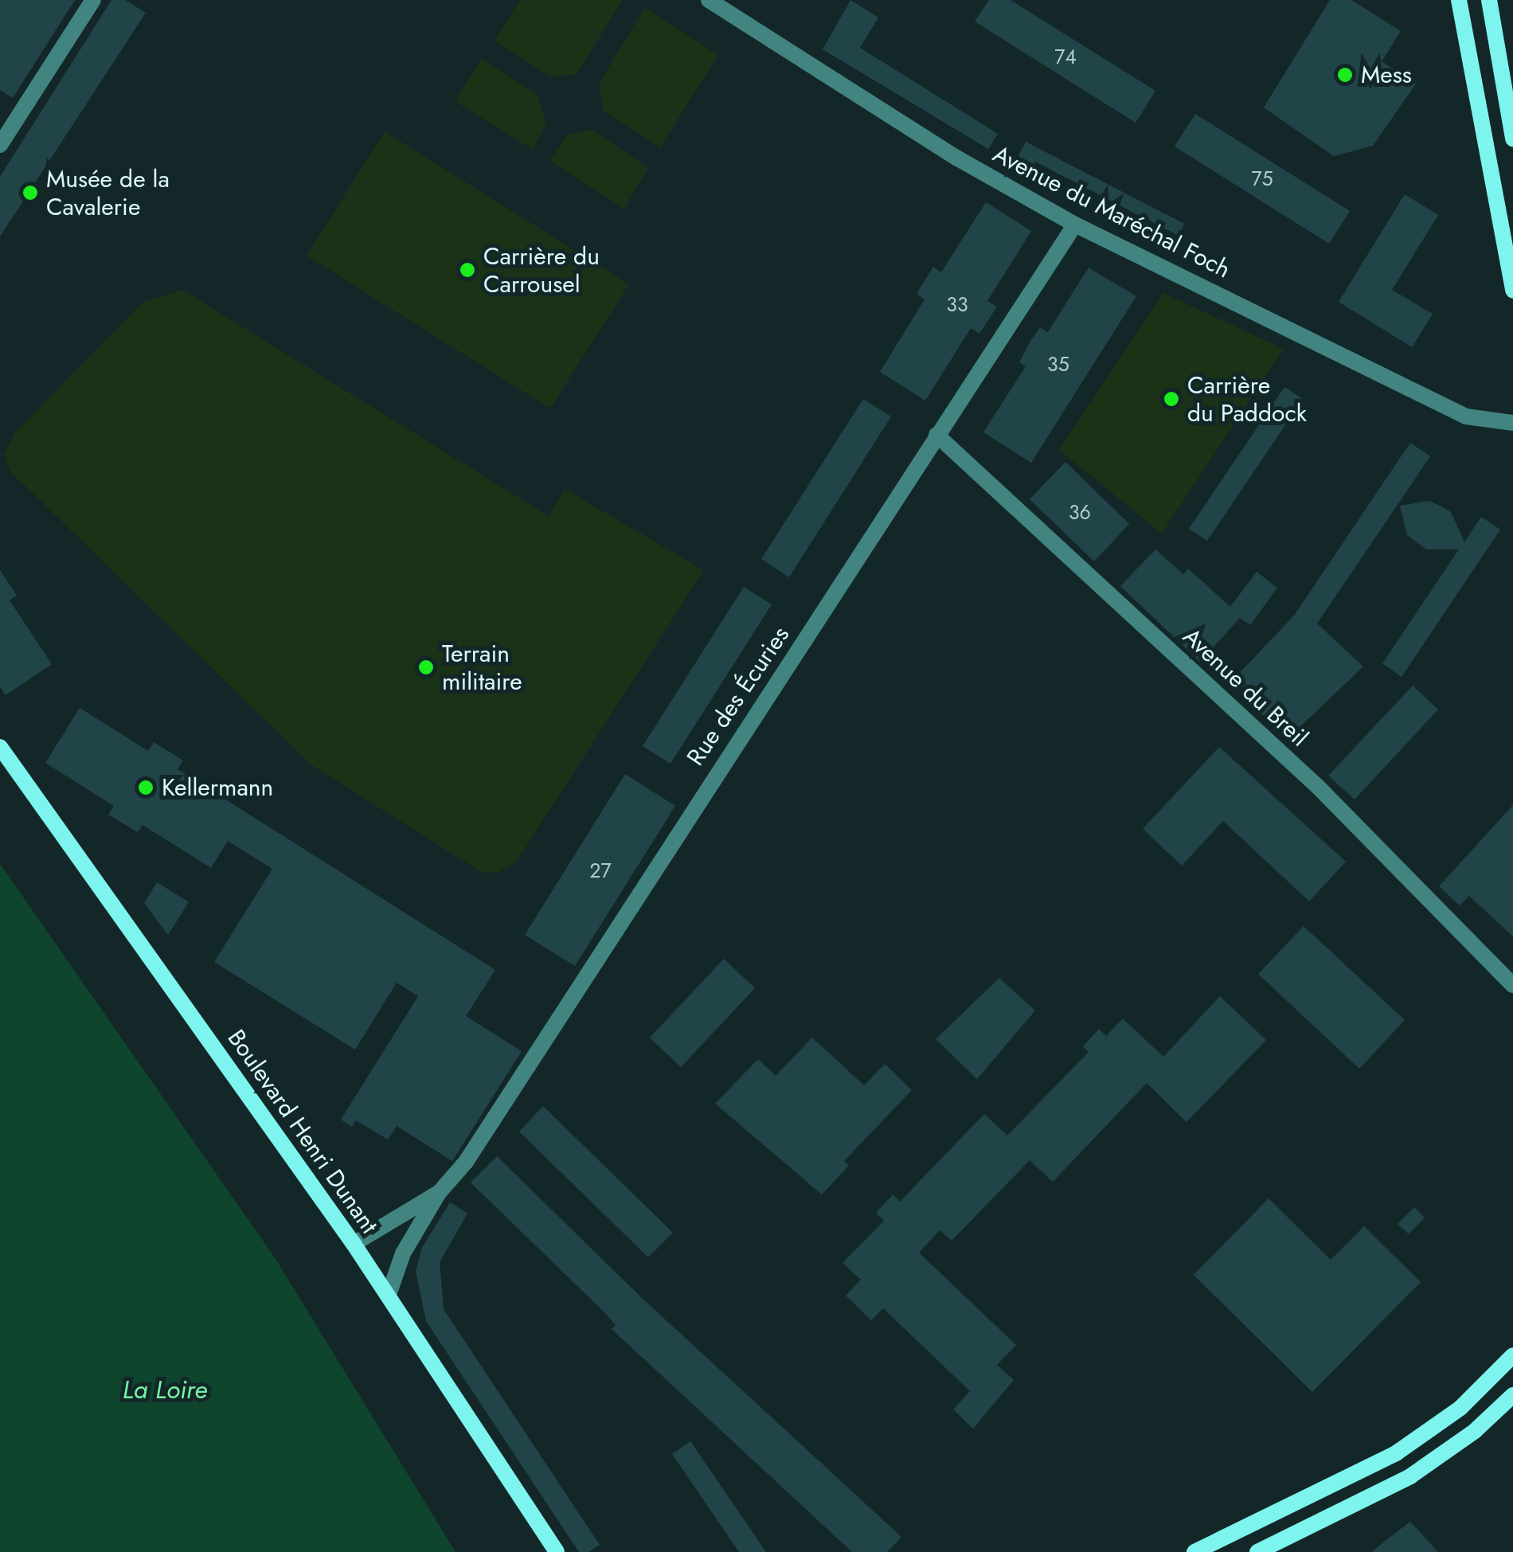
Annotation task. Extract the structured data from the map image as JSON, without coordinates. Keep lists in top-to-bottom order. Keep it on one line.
{"streets":{"main road":["Boulevard Henri Dunant"],"street":["Avenue du Maréchal Foch","Avenue du Breil","Rue des Écuries"]},"crossings":[["Avenue du Maréchal Foch","Rue des Écuries"],["Avenue du Breil","Rue des Écuries"],["Rue des Écuries","Boulevard Henri Dunant"]],"water":["La Loire"],"places":["Mess","Musée de la Cavalerie","Carrière du Carrousel","Carrière du Paddock","Terrain militaire","Kellermann"],"house_numbers":["74","75","33","35","36","27"]}
